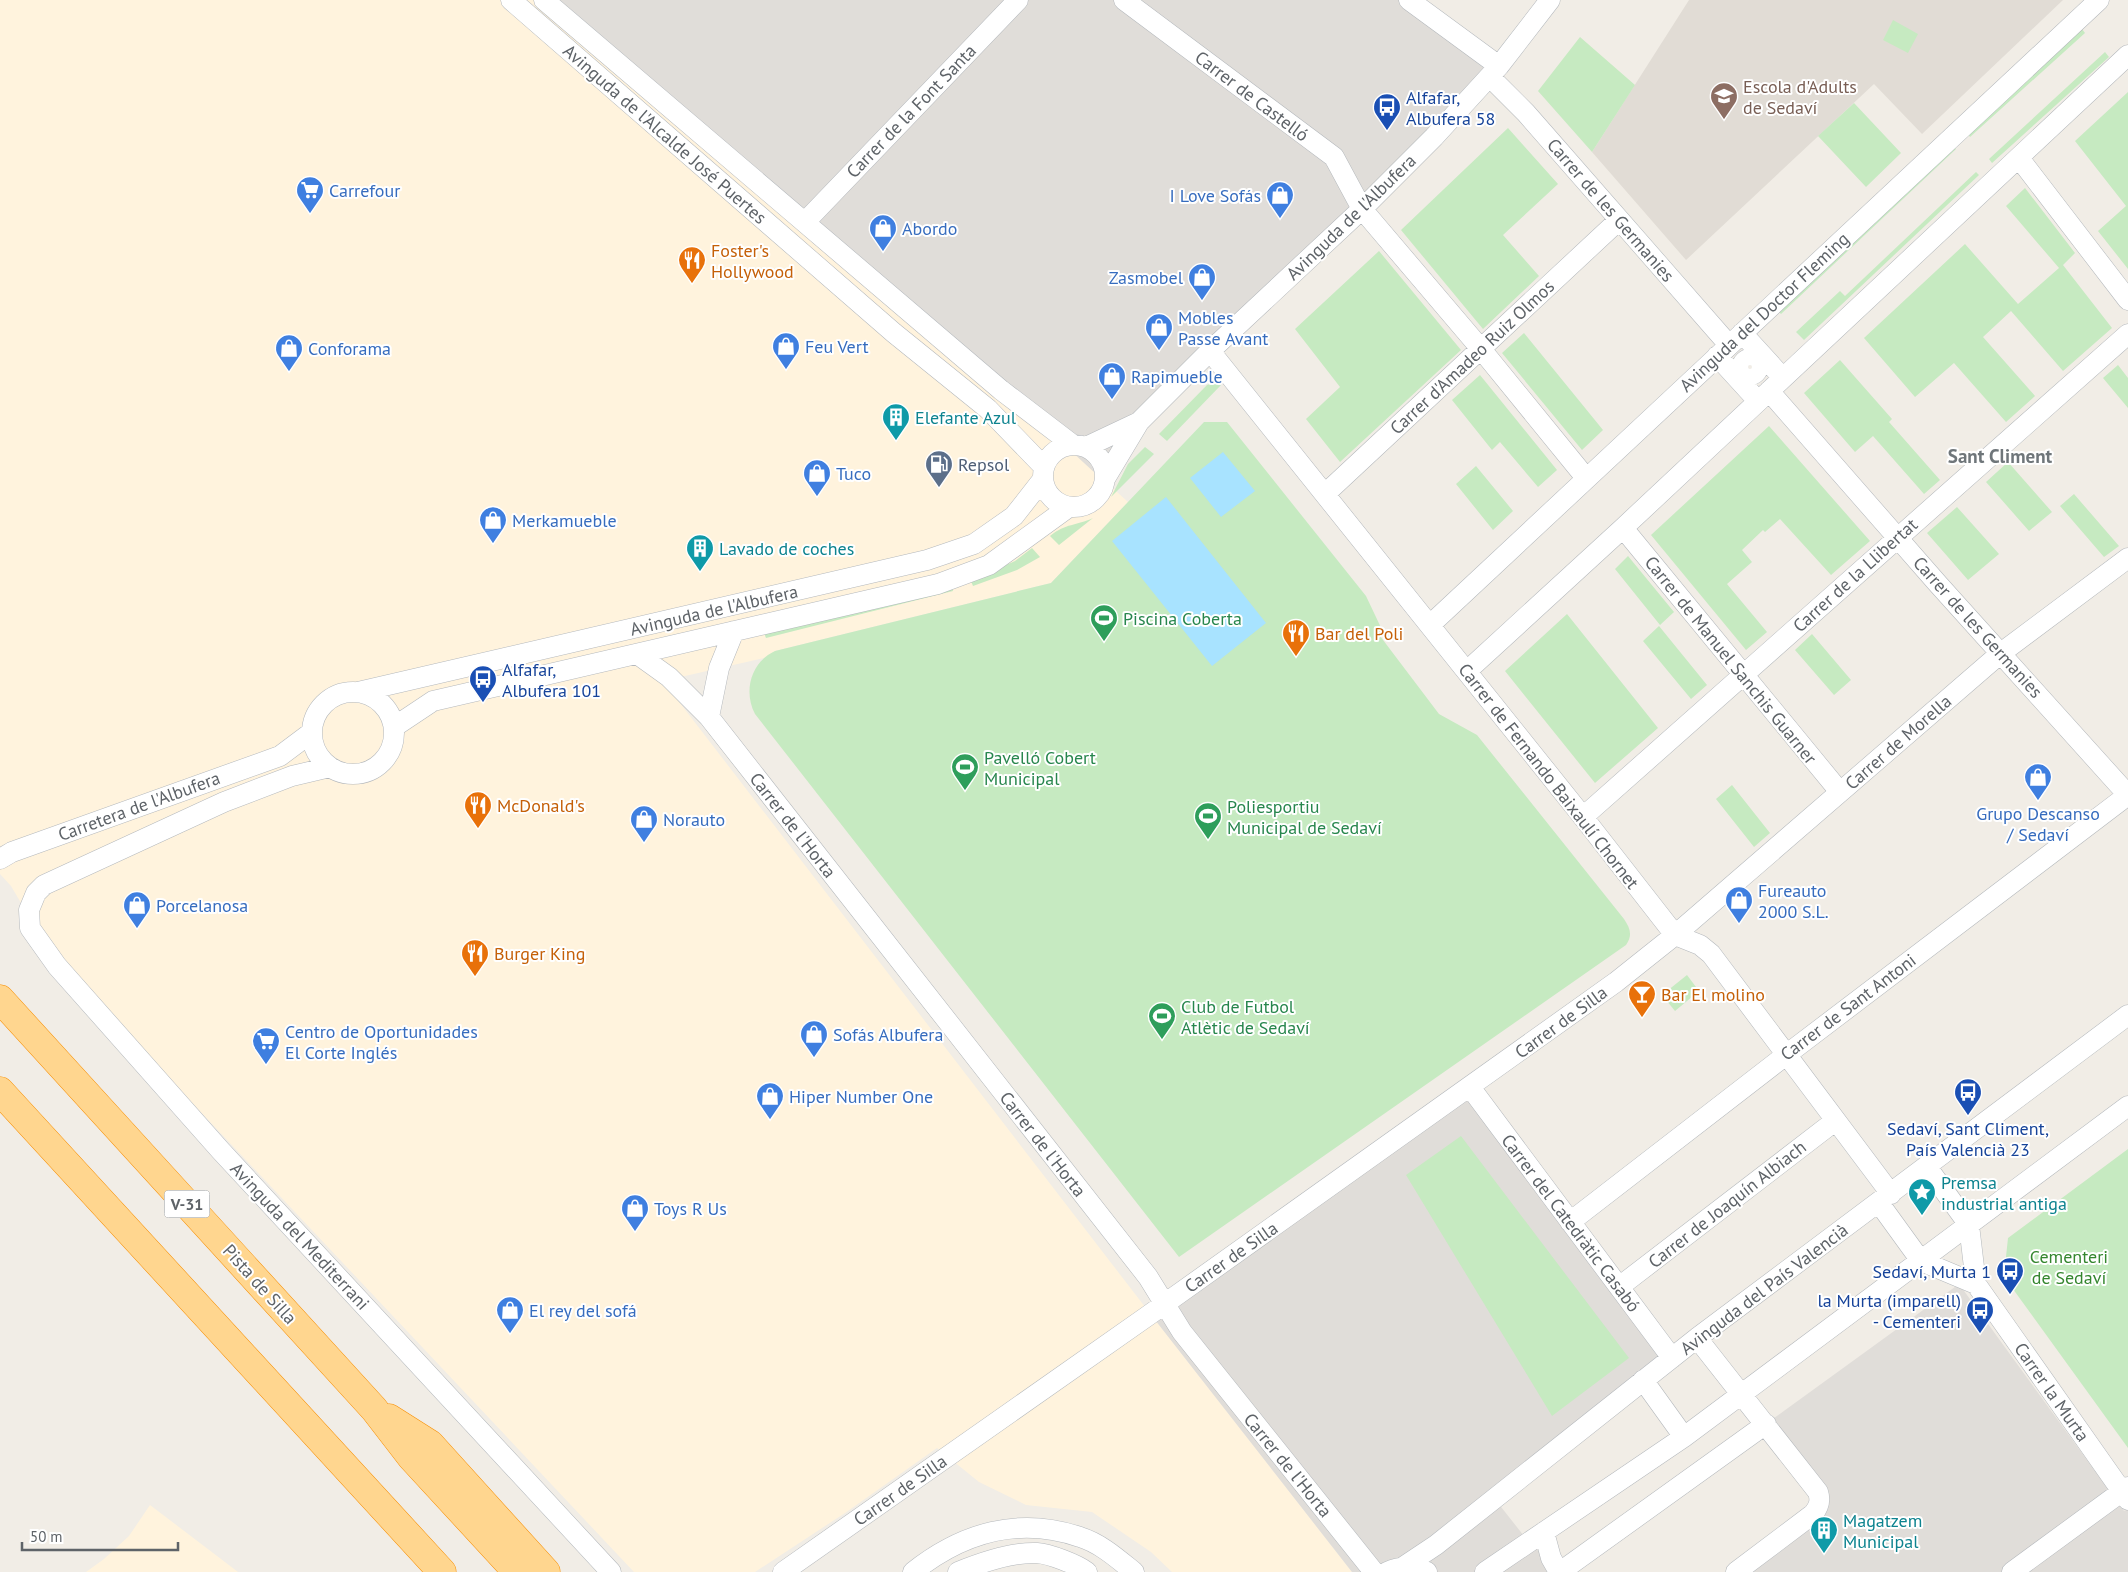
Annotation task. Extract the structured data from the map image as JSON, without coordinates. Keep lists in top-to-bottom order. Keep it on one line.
{"streets":{"highway":["V-31","Pista de Silla"],"street":["Carrer de Castelló","Carrer de la Font Santa","Avinguda de l'Alcalde José Puertes","Carrer de les Germanies","Avinguda de l'Albufera","Avinguda del Doctor Fleming","Carrer d'Amadeo Ruiz Olmos","Carrer de la Llibertat","Carrer de Manuel Sanchis Guarner","Carrer de Morella","Carrer de Fernando Baixaulí Chornet","Carretera de l'Albufera","Carrer de l'Horta","Carrer de Sant Antoni","Carrer de Silla","Carrer de Joaquín Albiach","Carrer del Catedràtic Casabó","Avinguda del Mediterrani","Avinguda del País Valencià","Carrer la Murta"]},"crossings":[["Carrer de Castelló","Avinguda de l'Albufera"],["Carrer de la Font Santa","Avinguda de l'Alcalde José Puertes"],["Avinguda de l'Alcalde José Puertes","Avinguda de l'Albufera"],["Carrer de les Germanies","Avinguda de l'Albufera"],["Carrer de les Germanies","Avinguda del Doctor Fleming"],["Carrer de les Germanies","Carrer d'Amadeo Ruiz Olmos"],["Carrer de les Germanies","Carrer de la Llibertat"],["Carrer de les Germanies","Carrer de Morella"],["Carrer de les Germanies","Carrer de Sant Antoni"],["Avinguda de l'Albufera","Carrer de Fernando Baixaulí Chornet"],["Avinguda de l'Albufera","Carrer de l'Horta"],["Avinguda de l'Albufera","Avinguda del Mediterrani"],["Avinguda del Doctor Fleming","Carrer de Fernando Baixaulí Chornet"],["Carrer d'Amadeo Ruiz Olmos","Carrer de Fernando Baixaulí Chornet"],["Carrer de la Llibertat","Carrer de Manuel Sanchis Guarner"],["Carrer de la Llibertat","Carrer de Fernando Baixaulí Chornet"],["Carrer de Manuel Sanchis Guarner","Carrer de Morella"],["Carrer de Morella","Carrer de Fernando Baixaulí Chornet"],["Carrer de Morella","Carrer de Silla"],["Carrer de Fernando Baixaulí Chornet","Carrer de Silla"],["Carrer de l'Horta","Carrer de Silla"],["Carrer de Sant Antoni","Carrer del Catedràtic Casabó"],["Carrer de Silla","Carrer del Catedràtic Casabó"],["Carrer de Joaquín Albiach","Carrer del Catedràtic Casabó"],["Carrer del Catedràtic Casabó","Avinguda del País Valencià"]],"districts":["Sant Climent"],"parks":["Cementeri de Sedaví"],"places":{"school or university":["Escola d'Adults de Sedaví"],"bus stop":["Alfafar, Albufera 58","Alfafar, Albufera 101","Sedaví, Sant Climent, País Valencià 23","Sedaví, Murta 1","la Murta (imparell) - Cementeri"],"supermarket":["Carrefour","Centro de Oportunidades El Corte Inglés"],"shop":["I Love Sofás","Abordo","Zasmobel","Mobles Passe Avant","Feu Vert","Conforama","Rapimueble","Tuco","Merkamueble","Grupo Descanso / Sedaví","Norauto","Fureauto 2000 S.L.","Porcelanosa","Sofás Albufera","Hiper Number One","Toys R Us","El rey del sofá"],"restaurant":["Foster's Hollywood","Bar del Poli","McDonald's","Burger King"],"building":["Elefante Azul","Lavado de coches","Magatzem Municipal"],"fuel station":["Repsol"],"sports":["Piscina Coberta","Pavelló Cobert Municipal","Poliesportiu Municipal de Sedaví","Club de Futbol Atlètic de Sedaví"],"bar":["Bar El molino"],"place":["Premsa industrial antiga"]},"scale_bar":"50 m"}
